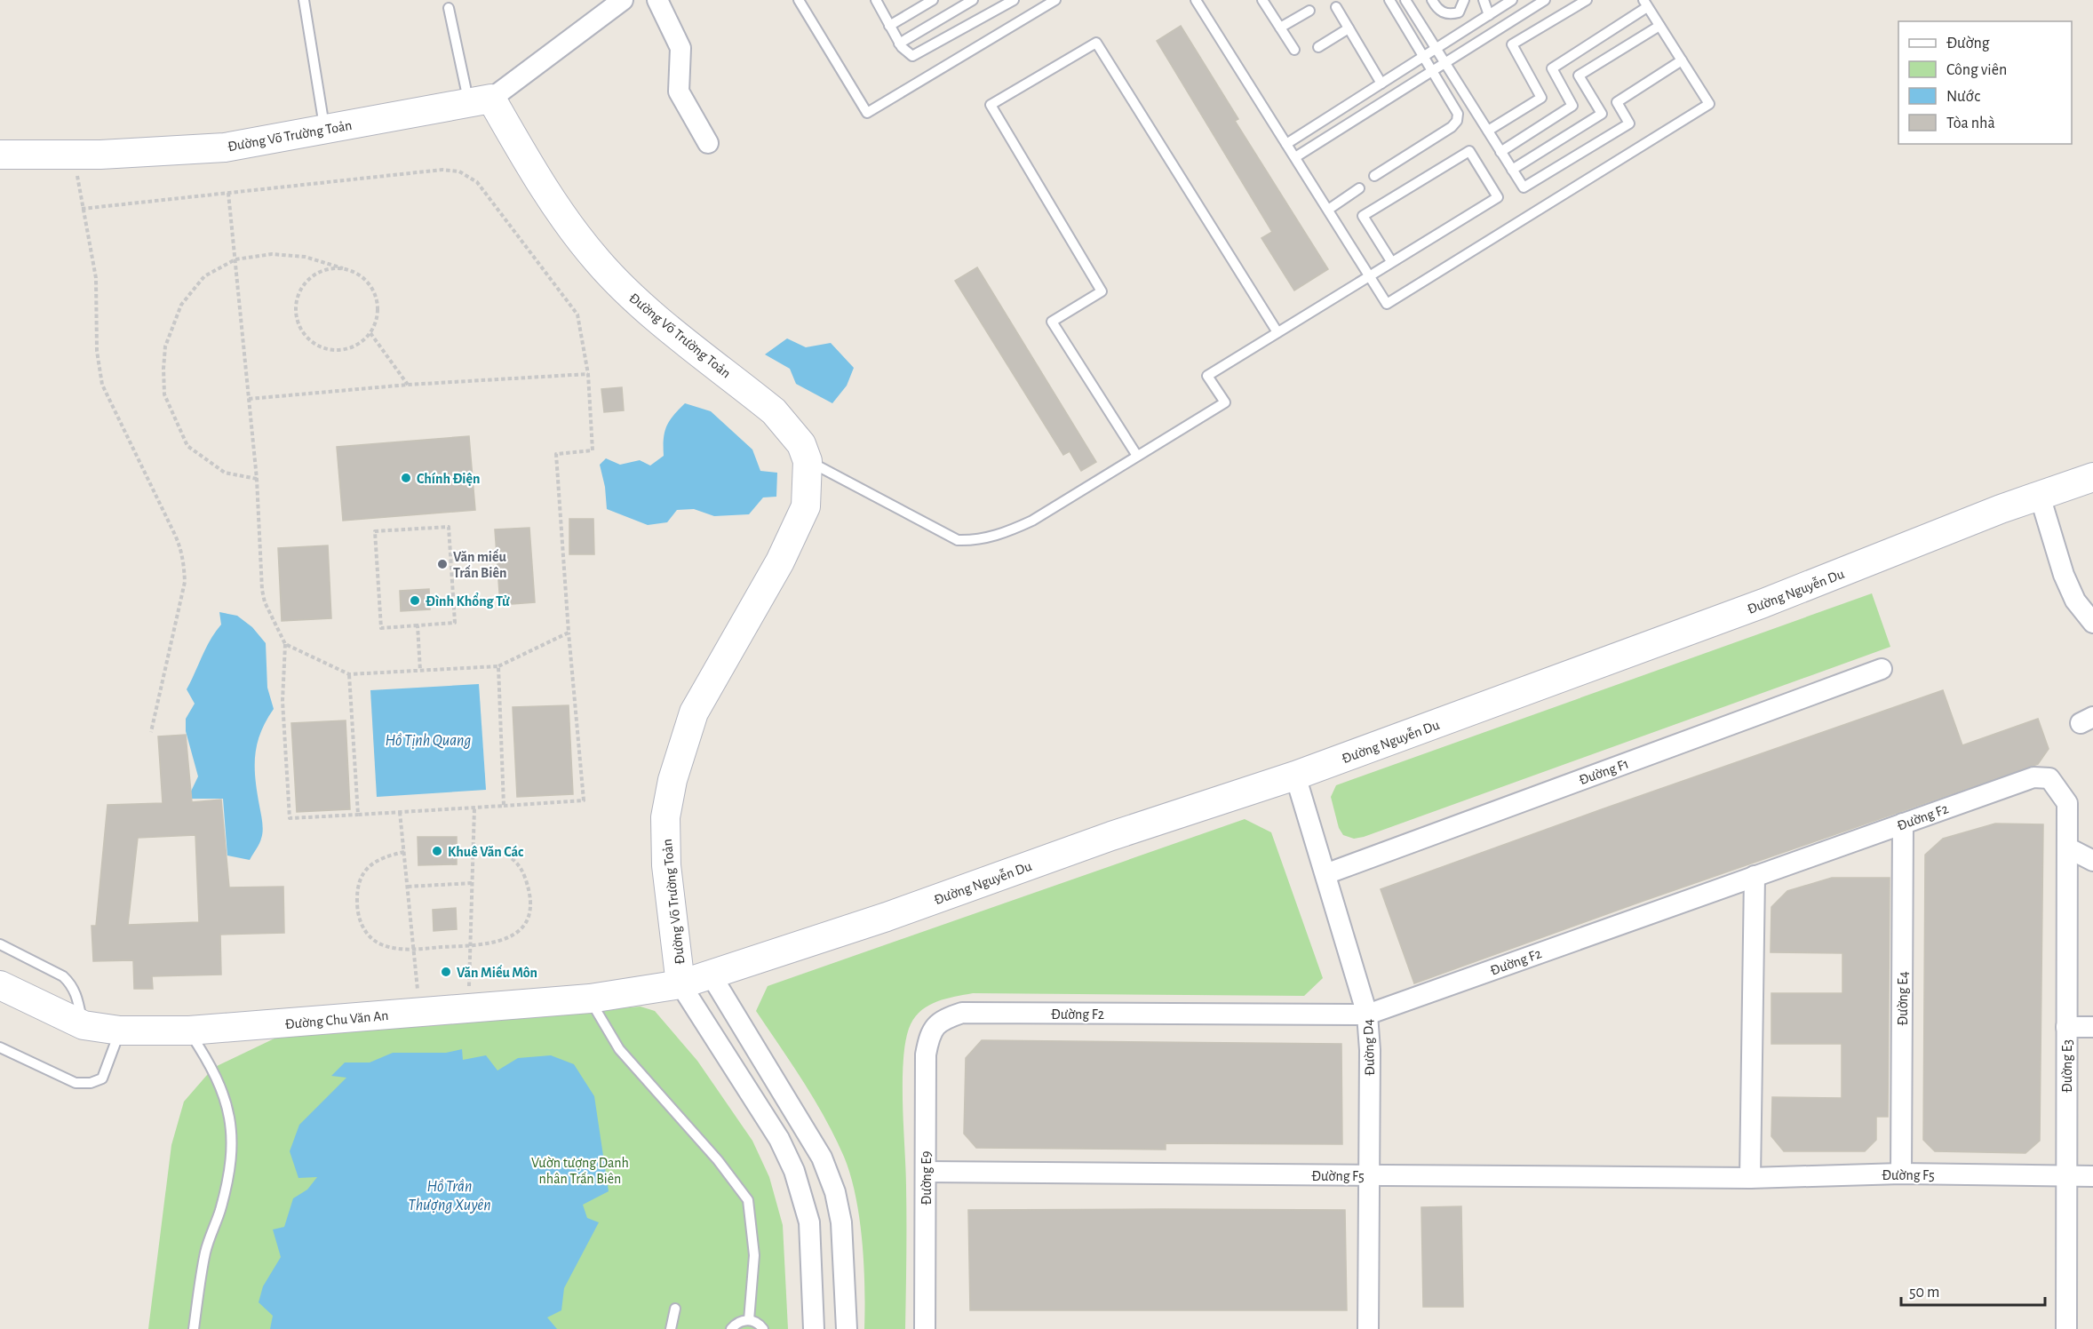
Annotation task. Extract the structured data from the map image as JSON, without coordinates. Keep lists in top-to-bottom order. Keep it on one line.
{"streets":{"main road":["Đường Võ Trường Toản","Đường Nguyễn Du","Đường Chu Văn An"],"street":["Đường F1","Đường F2","Đường E4","Đường D4","Đường E3","Đường F5","Đường E9"]},"crossings":[["Đường Võ Trường Toản","Đường Nguyễn Du"],["Đường Võ Trường Toản","Đường Chu Văn An"],["Đường Nguyễn Du","Đường Chu Văn An"],["Đường Nguyễn Du","Đường D4"],["Đường F1","Đường D4"],["Đường F2","Đường E4"],["Đường F2","Đường D4"],["Đường F2","Đường E3"],["Đường F2","Đường E9"],["Đường E4","Đường F5"],["Đường D4","Đường F5"],["Đường E3","Đường F5"],["Đường F5","Đường E9"]],"water":["Hồ Tịnh Quang","Hồ Trần Thượng Xuyên"],"parks":["Vườn tượng Danh nhân Trấn Biên"],"places":["Chính Điện","Văn miếu Trấn Biên","Đình Khổng Tử","Khuê Văn Các","Văn Miếu Môn"],"legend":["Đường","Công viên","Nước","Tòa nhà"],"scale_bar":"50 m"}
